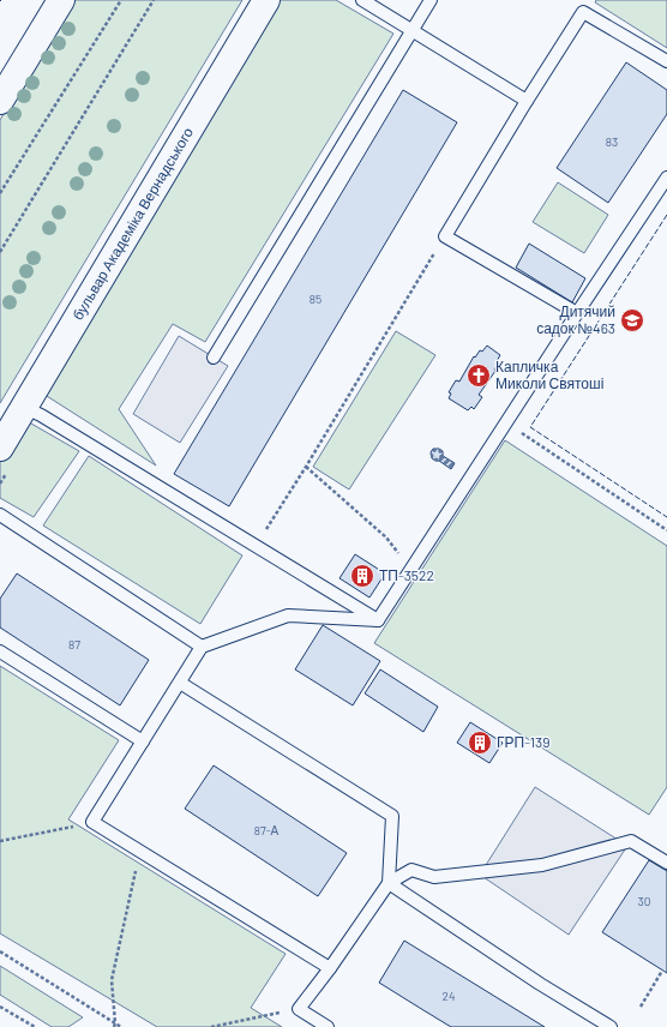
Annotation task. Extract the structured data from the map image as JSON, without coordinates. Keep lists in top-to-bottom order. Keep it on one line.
{"streets":{"main road":["бульвар Академіка Вернадського"]},"places":{"school or university":["Дитячий садок №463"],"church":["Капличка Миколи Святоші"],"building":["ТП-3522","ГРП-139"]},"house_numbers":["83","85","87","87-А","30","24"]}
